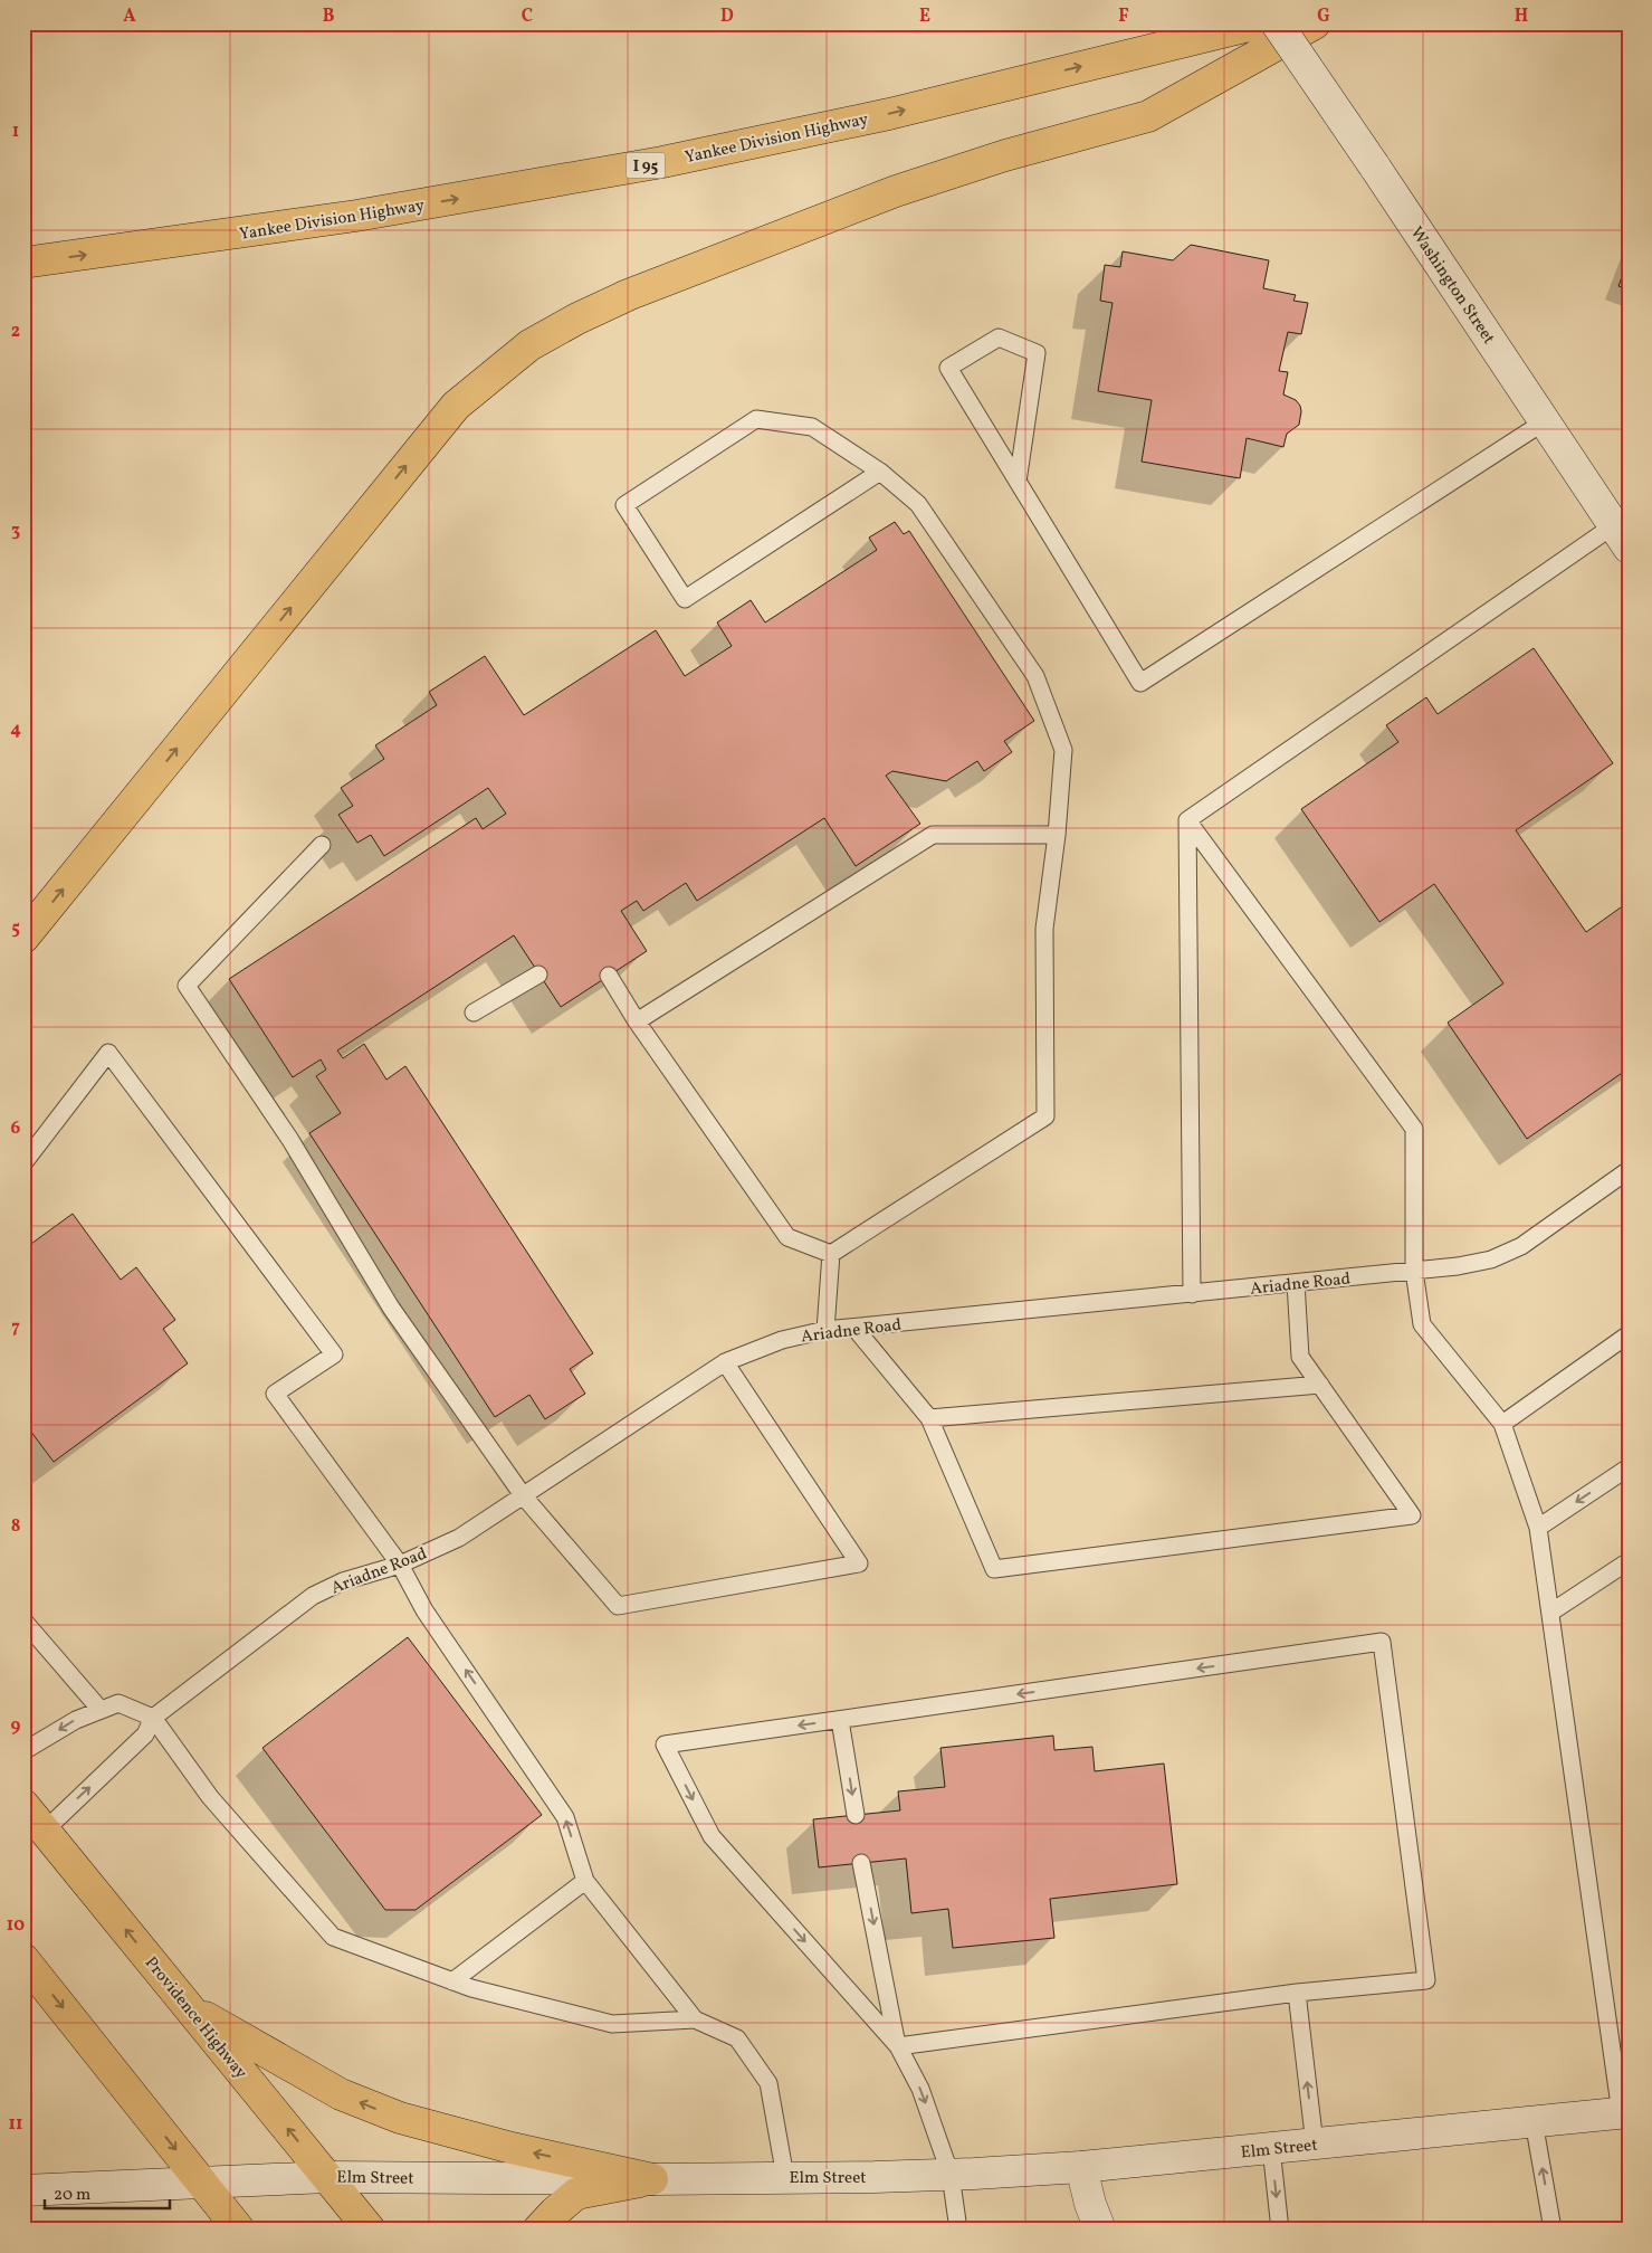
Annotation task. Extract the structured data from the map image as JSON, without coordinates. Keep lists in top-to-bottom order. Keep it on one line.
{"streets":{"highway":["Yankee Division Highway","I 95","Providence Highway"],"main road":["Washington Street","Elm Street"],"lane":["Ariadne Road"]},"crossings":[["Ariadne Road","Providence Highway"],["Providence Highway","Elm Street"]],"one_way":["Yankee Division Highway"],"scale_bar":"20 m","grid":{"columns":["A","B","C","D","E","F","G","H"],"rows":["1","2","3","4","5","6","7","8","9","10","11"]}}
